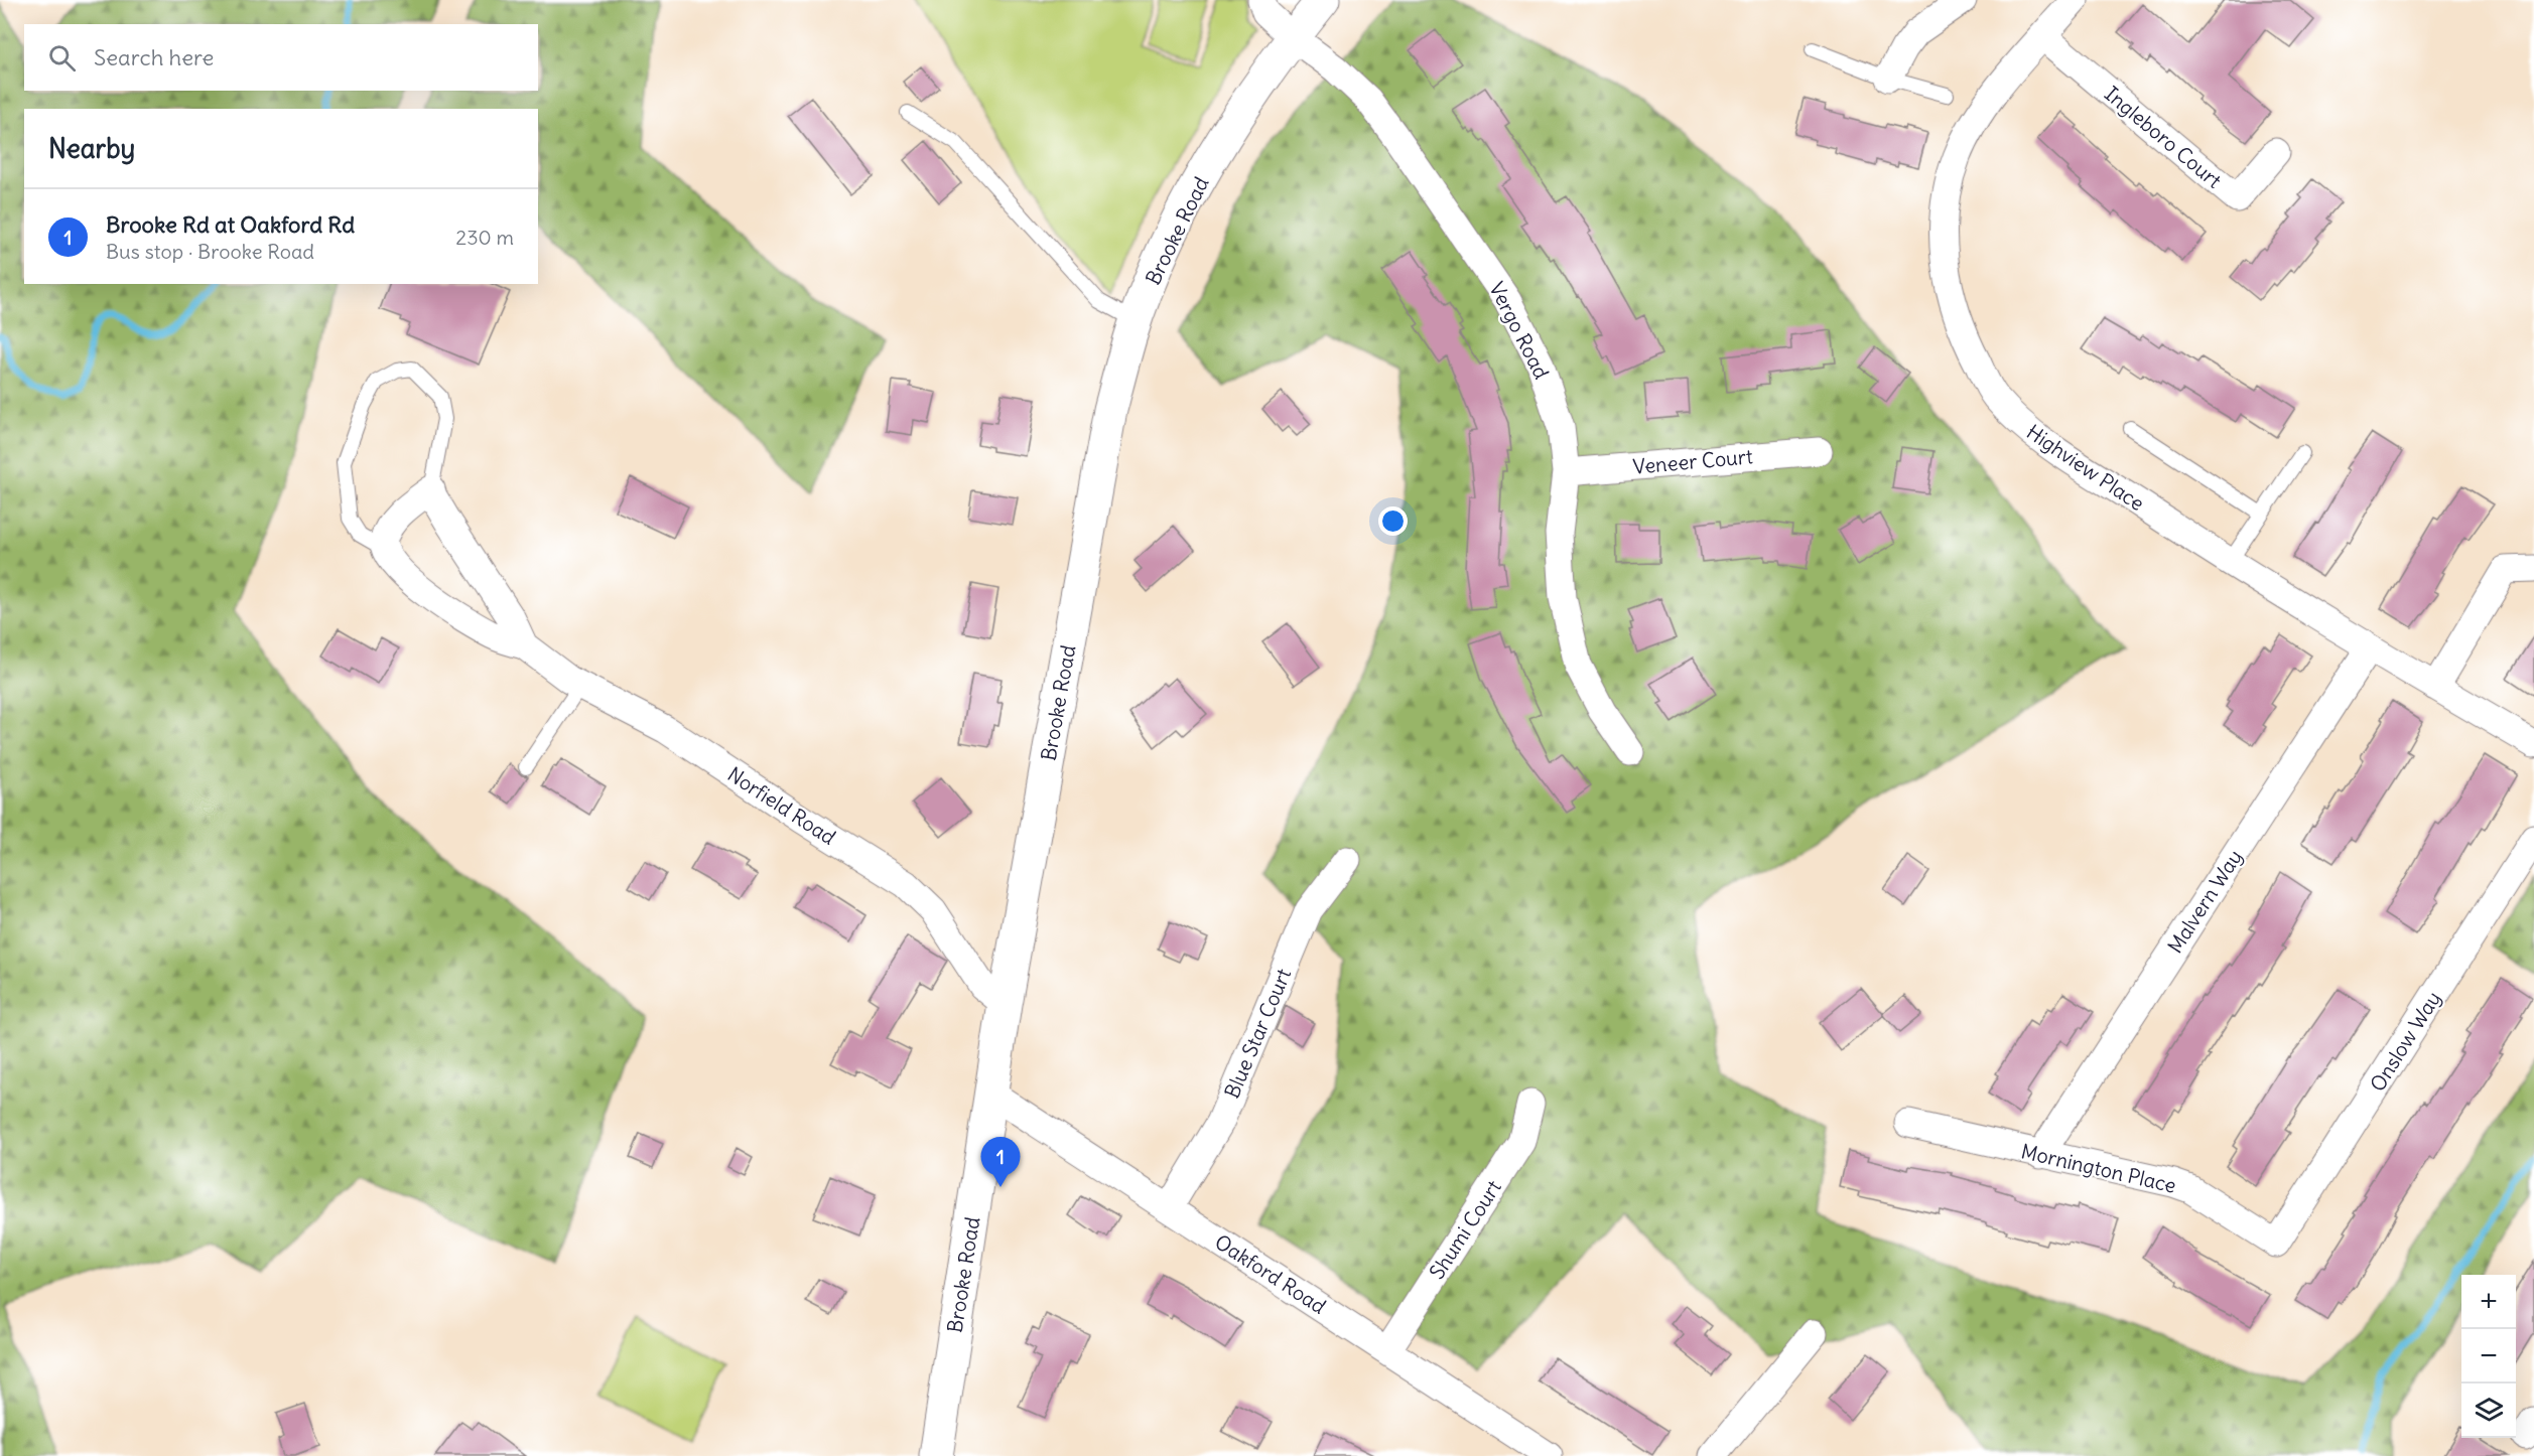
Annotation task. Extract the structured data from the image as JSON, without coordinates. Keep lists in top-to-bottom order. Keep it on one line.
{"streets":{"street":["Ingleboro Court","Brooke Road","Vergo Road","Veneer Court","Highview Place","Norfield Road","Malvern Way","Blue Star Court","Onslow Way","Mornington Place","Shumi Court","Oakford Road"]},"crossings":[["Ingleboro Court","Highview Place"],["Brooke Road","Vergo Road"],["Brooke Road","Norfield Road"],["Brooke Road","Oakford Road"],["Vergo Road","Veneer Court"],["Highview Place","Malvern Way"],["Malvern Way","Mornington Place"],["Blue Star Court","Oakford Road"],["Onslow Way","Mornington Place"],["Shumi Court","Oakford Road"]],"page":{"search":"Search here","heading":"Nearby","list":[{"mark":"1","name":"Brooke Rd at Oakford Rd","note":"Bus stop · Brooke Road","value":"230 m"}],"pins":"1","map_buttons":["+","−"]}}
